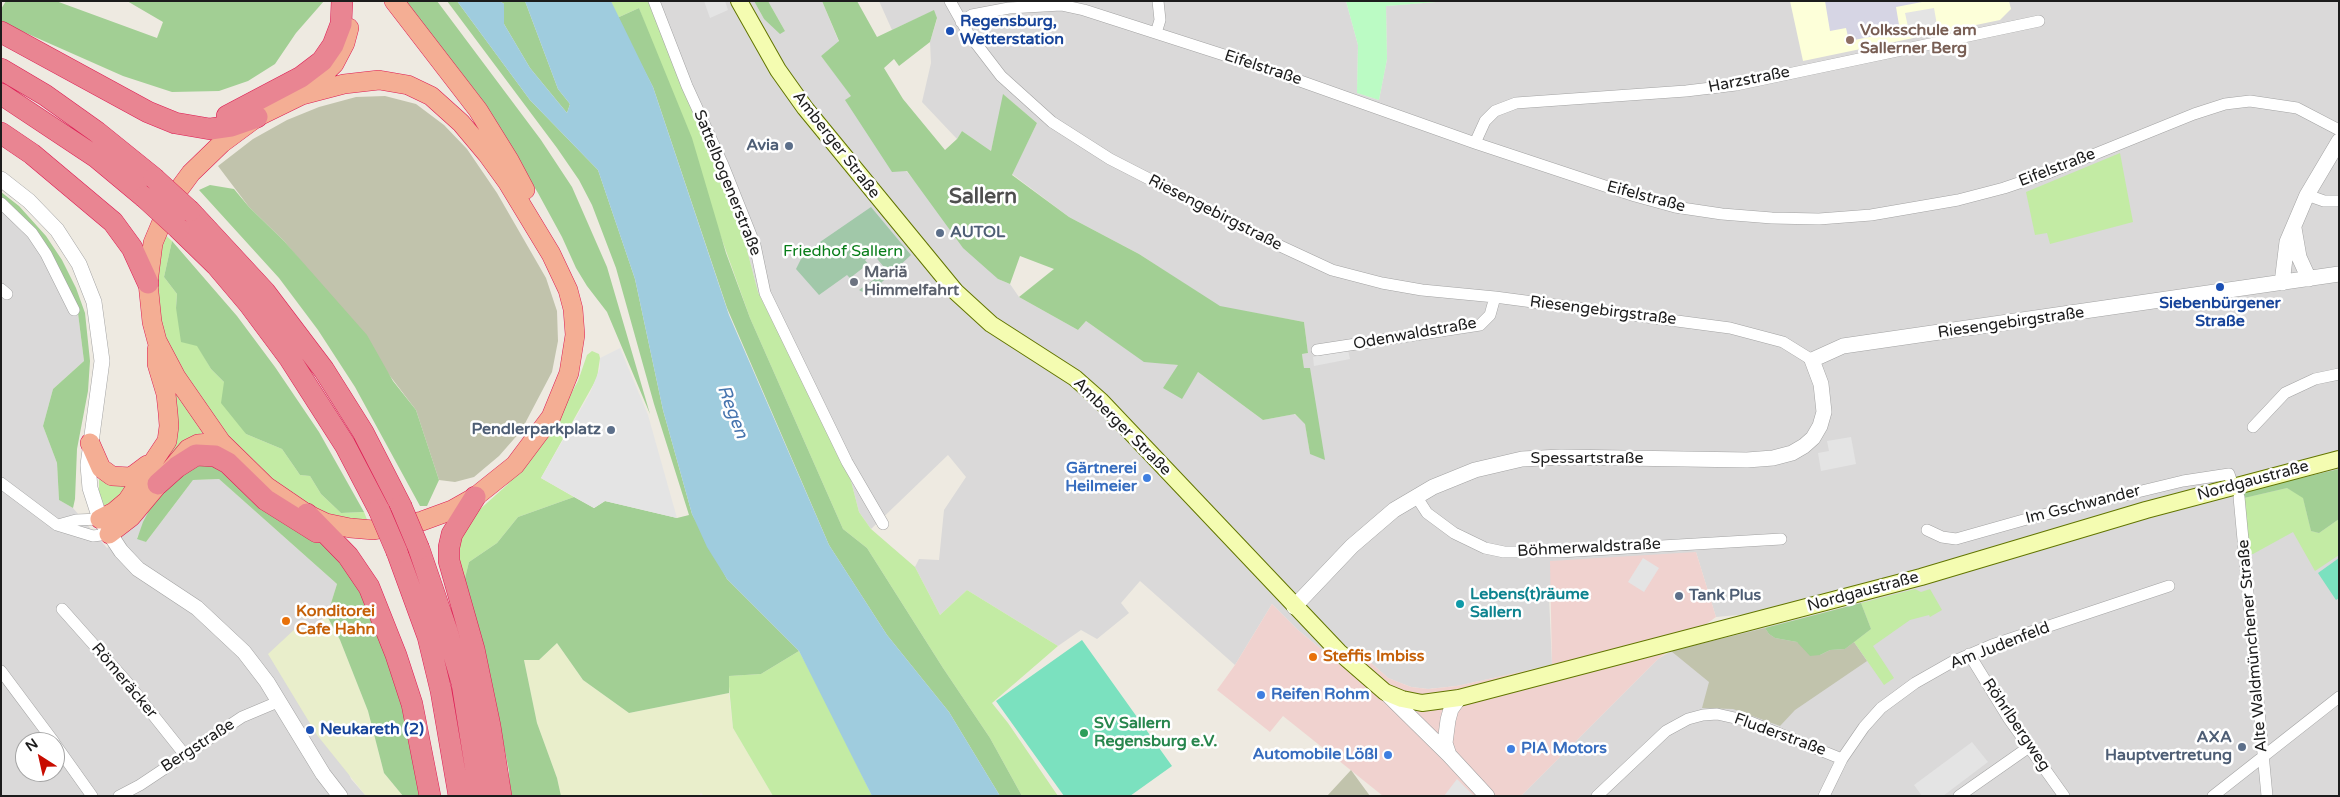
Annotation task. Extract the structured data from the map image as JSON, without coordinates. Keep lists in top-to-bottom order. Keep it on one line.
{"streets":{"main road":["Amberger Straße","Nordgaustraße"],"street":["Eifelstraße","Harzstraße","Sattelbogenerstraße","Riesengebirgstraße","Odenwaldstraße","Spessartstraße","Im Gschwander","Böhmerwaldstraße","Am Judenfeld","Alte Waldmünchener Straße","Römeräcker","Röhrlbergweg","Fluderstraße","Bergstraße"]},"crossings":[["Eifelstraße","Harzstraße"],["Eifelstraße","Riesengebirgstraße"],["Amberger Straße","Spessartstraße"],["Amberger Straße","Nordgaustraße"],["Riesengebirgstraße","Odenwaldstraße"],["Riesengebirgstraße","Spessartstraße"],["Spessartstraße","Böhmerwaldstraße"],["Nordgaustraße","Im Gschwander"],["Nordgaustraße","Alte Waldmünchener Straße"],["Im Gschwander","Alte Waldmünchener Straße"],["Am Judenfeld","Röhrlbergweg"],["Am Judenfeld","Fluderstraße"],["Römeräcker","Bergstraße"]],"districts":["Sallern"],"water":["Regen"],"parks":["Friedhof Sallern"],"places":["Regensburg, Wetterstation","Volksschule am Sallerner Berg","Avia","AUTOL","Mariä Himmelfahrt","Siebenbürgener Straße","Pendlerparkplatz","Gärtnerei Heilmeier","Tank Plus","Lebens(t)räume Sallern","Konditorei Cafe Hahn","Steffis Imbiss","Reifen Rohm","Neukareth (2)","SV Sallern Regensburg e.V.","AXA Hauptvertretung","PIA Motors","Automobile Lößl"],"north":"top left"}
